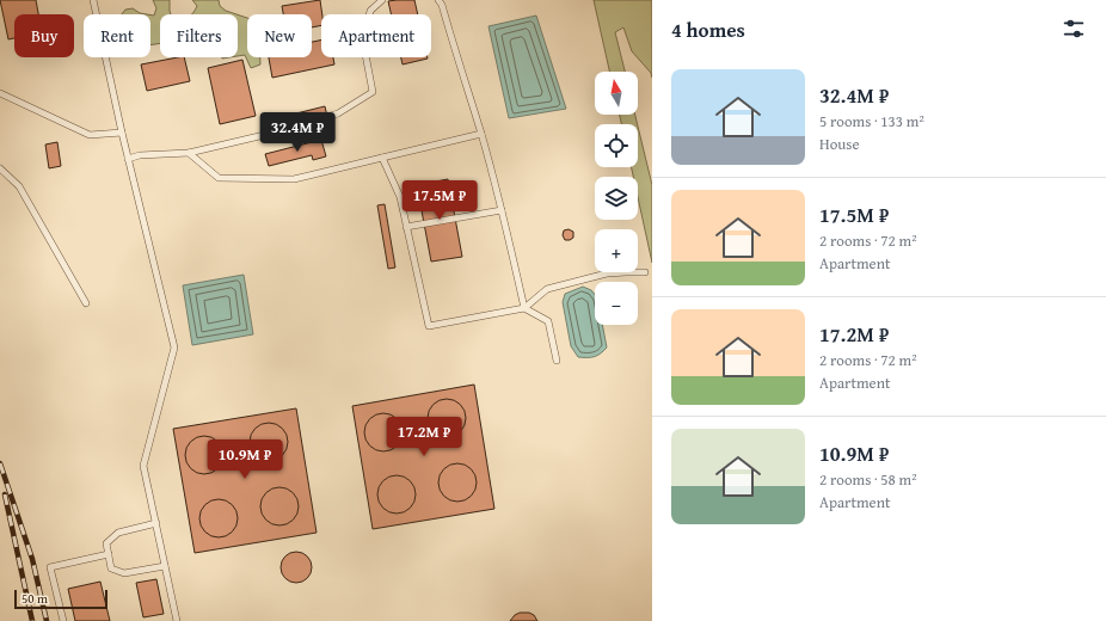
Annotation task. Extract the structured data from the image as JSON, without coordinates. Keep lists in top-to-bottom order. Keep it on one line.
{"scale_bar":"50 m","north":"top","page":{"heading":"4 homes","chip":["Buy","Rent","Filters","New","Apartment"],"list":[{"name":"32.4M ₽","note":"5 rooms · 133 m² · House"},{"name":"17.5M ₽","note":"2 rooms · 72 m² · Apartment"},{"name":"17.2M ₽","note":"2 rooms · 72 m² · Apartment"},{"name":"10.9M ₽","note":"2 rooms · 58 m² · Apartment"}],"map_buttons":["+","−"],"price":["32.4M ₽","17.5M ₽","17.2M ₽","10.9M ₽"],"scale":"50 m"}}
